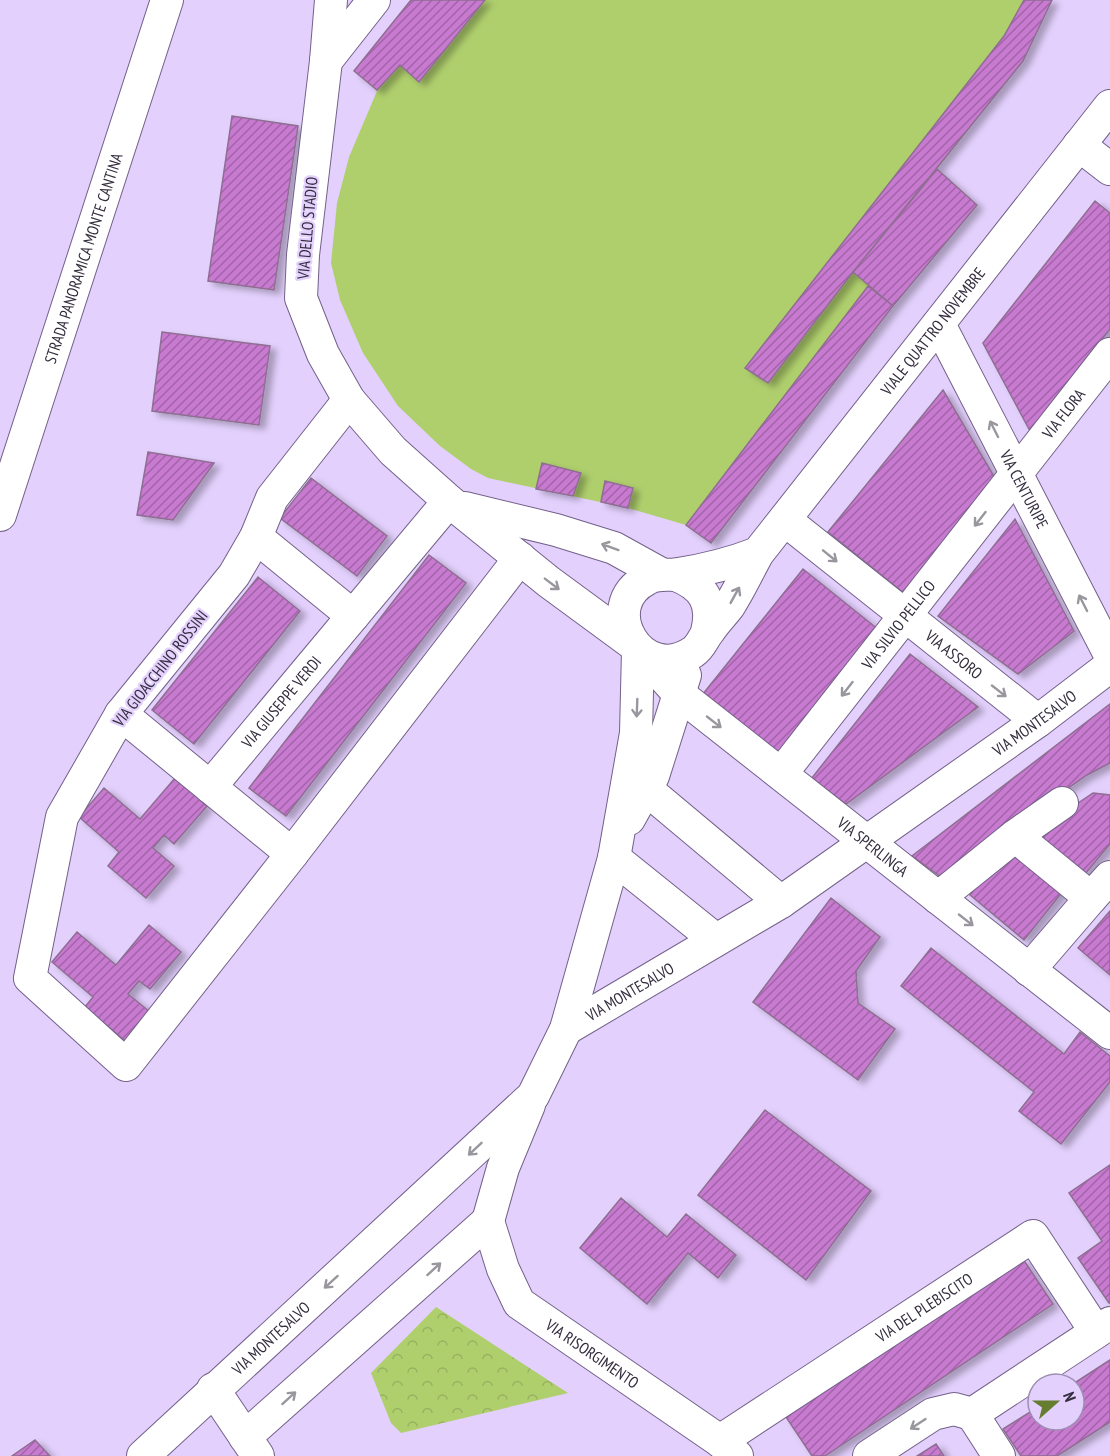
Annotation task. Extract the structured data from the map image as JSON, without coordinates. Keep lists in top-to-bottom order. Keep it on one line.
{"streets":{"street":["VIA DELLO STADIO","STRADA PANORAMICA MONTE CANTINA","VIALE QUATTRO NOVEMBRE","VIA FLORA","VIA CENTURIPE","VIA SILVIO PELLICO","VIA ASSORO","VIA GIOACCHINO ROSSINI","VIA GIUSEPPE VERDI","VIA MONTESALVO","VIA SPERLINGA","VIA DEL PLEBISCITO","VIA RISORGIMENTO"]},"crossings":[["VIA DELLO STADIO","VIALE QUATTRO NOVEMBRE"],["VIA DELLO STADIO","VIA GIOACCHINO ROSSINI"],["VIA DELLO STADIO","VIA GIUSEPPE VERDI"],["VIA DELLO STADIO","VIA SPERLINGA"],["VIALE QUATTRO NOVEMBRE","VIA CENTURIPE"],["VIALE QUATTRO NOVEMBRE","VIA ASSORO"],["VIALE QUATTRO NOVEMBRE","VIA SPERLINGA"],["VIA FLORA","VIA CENTURIPE"],["VIA FLORA","VIA SILVIO PELLICO"],["VIA CENTURIPE","VIA SILVIO PELLICO"],["VIA SILVIO PELLICO","VIA ASSORO"],["VIA SILVIO PELLICO","VIA SPERLINGA"],["VIA ASSORO","VIA MONTESALVO"],["VIA MONTESALVO","VIA SPERLINGA"],["VIA DEL PLEBISCITO","VIA RISORGIMENTO"]],"one_way":["VIA CENTURIPE","VIA ASSORO"],"north":"right"}
